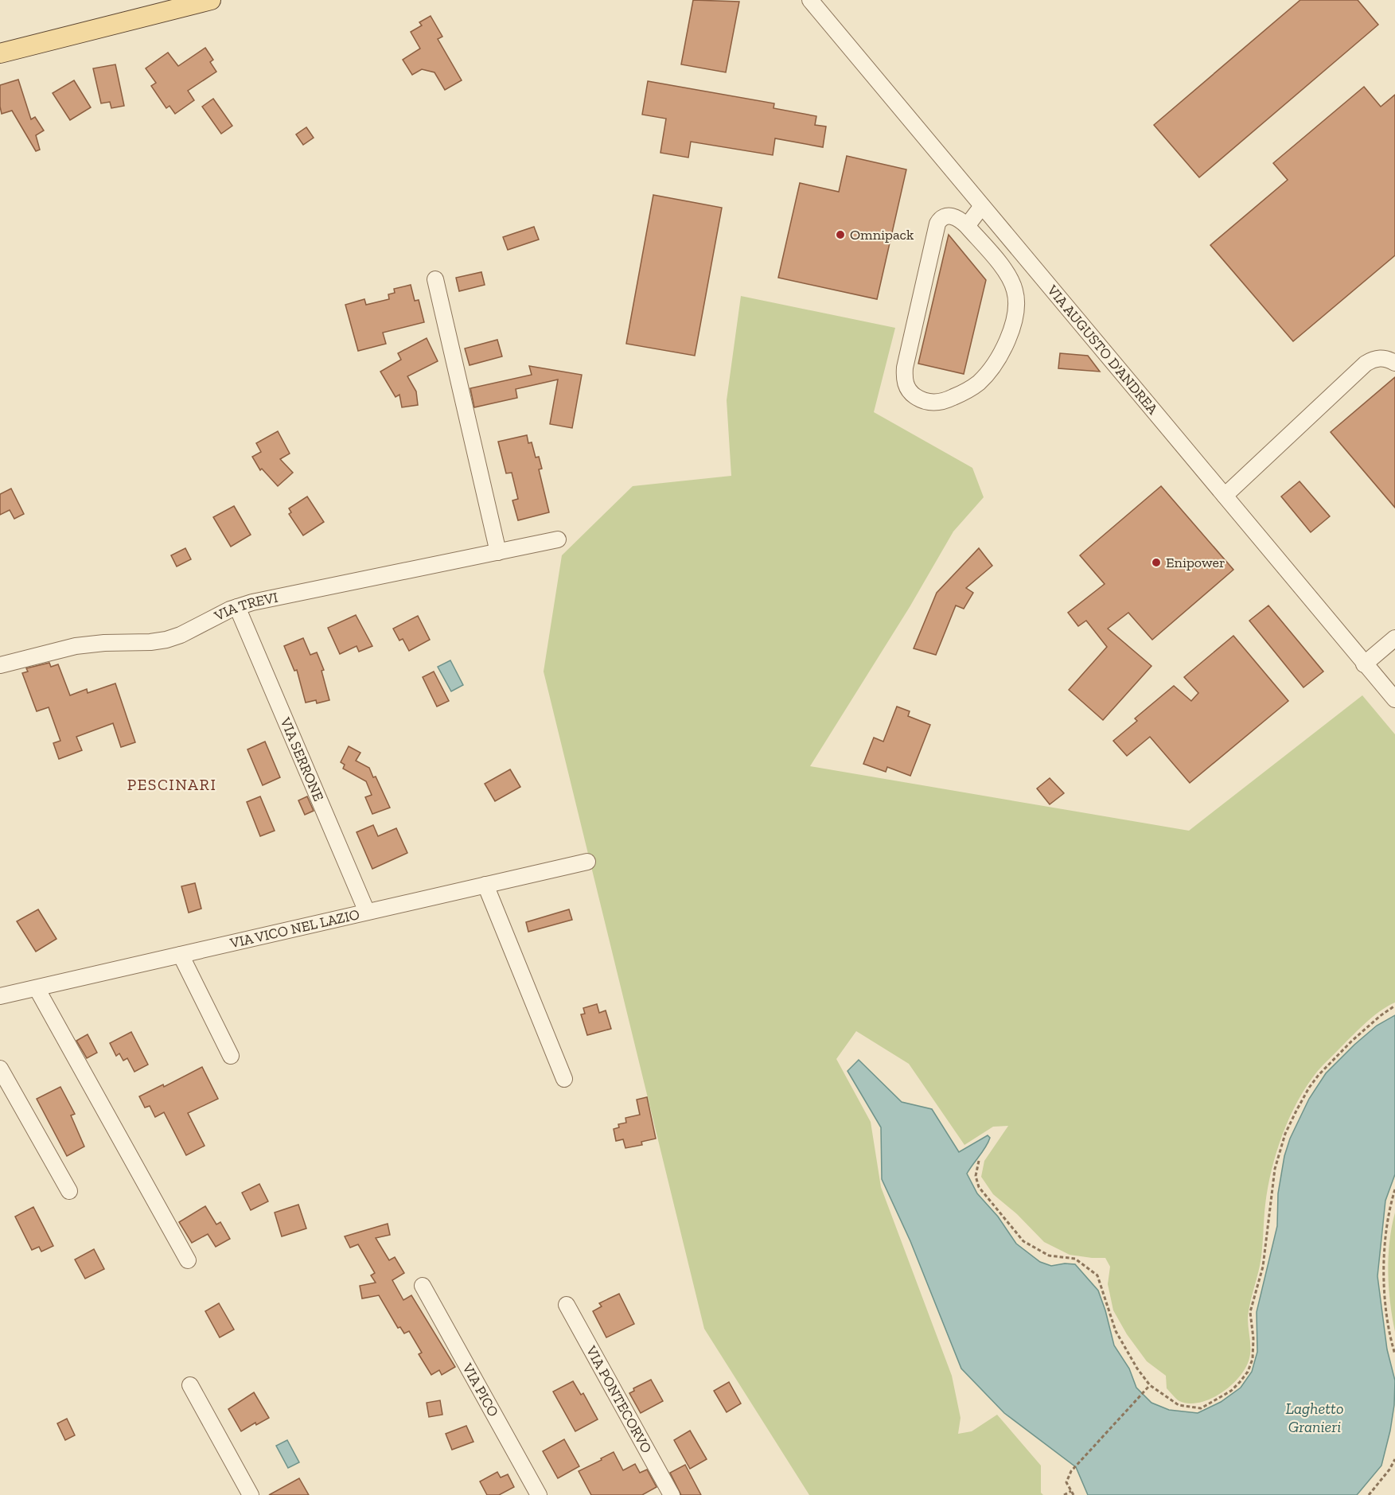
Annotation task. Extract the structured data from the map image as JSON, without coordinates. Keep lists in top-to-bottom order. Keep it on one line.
{"streets":{"street":["VIA AUGUSTO D'ANDREA","VIA TREVI","VIA SERRONE","VIA VICO NEL LAZIO","VIA PICO","VIA PONTECORVO"]},"crossings":[["VIA TREVI","VIA SERRONE"],["VIA SERRONE","VIA VICO NEL LAZIO"]],"districts":["PESCINARI"],"water":["Laghetto Granieri"],"places":["Omnipack","Enipower"]}
